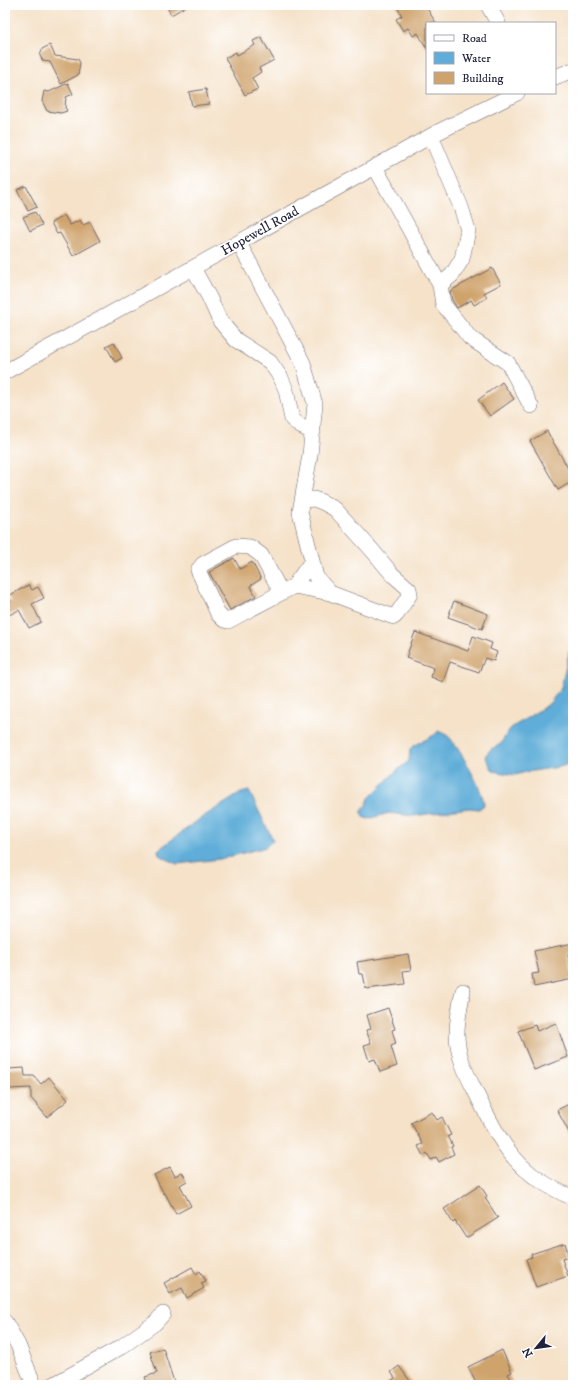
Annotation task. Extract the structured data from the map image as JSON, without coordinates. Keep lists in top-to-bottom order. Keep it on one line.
{"streets":{"street":["Hopewell Road"]},"legend":["Road","Water","Building"],"north":"bottom left"}
